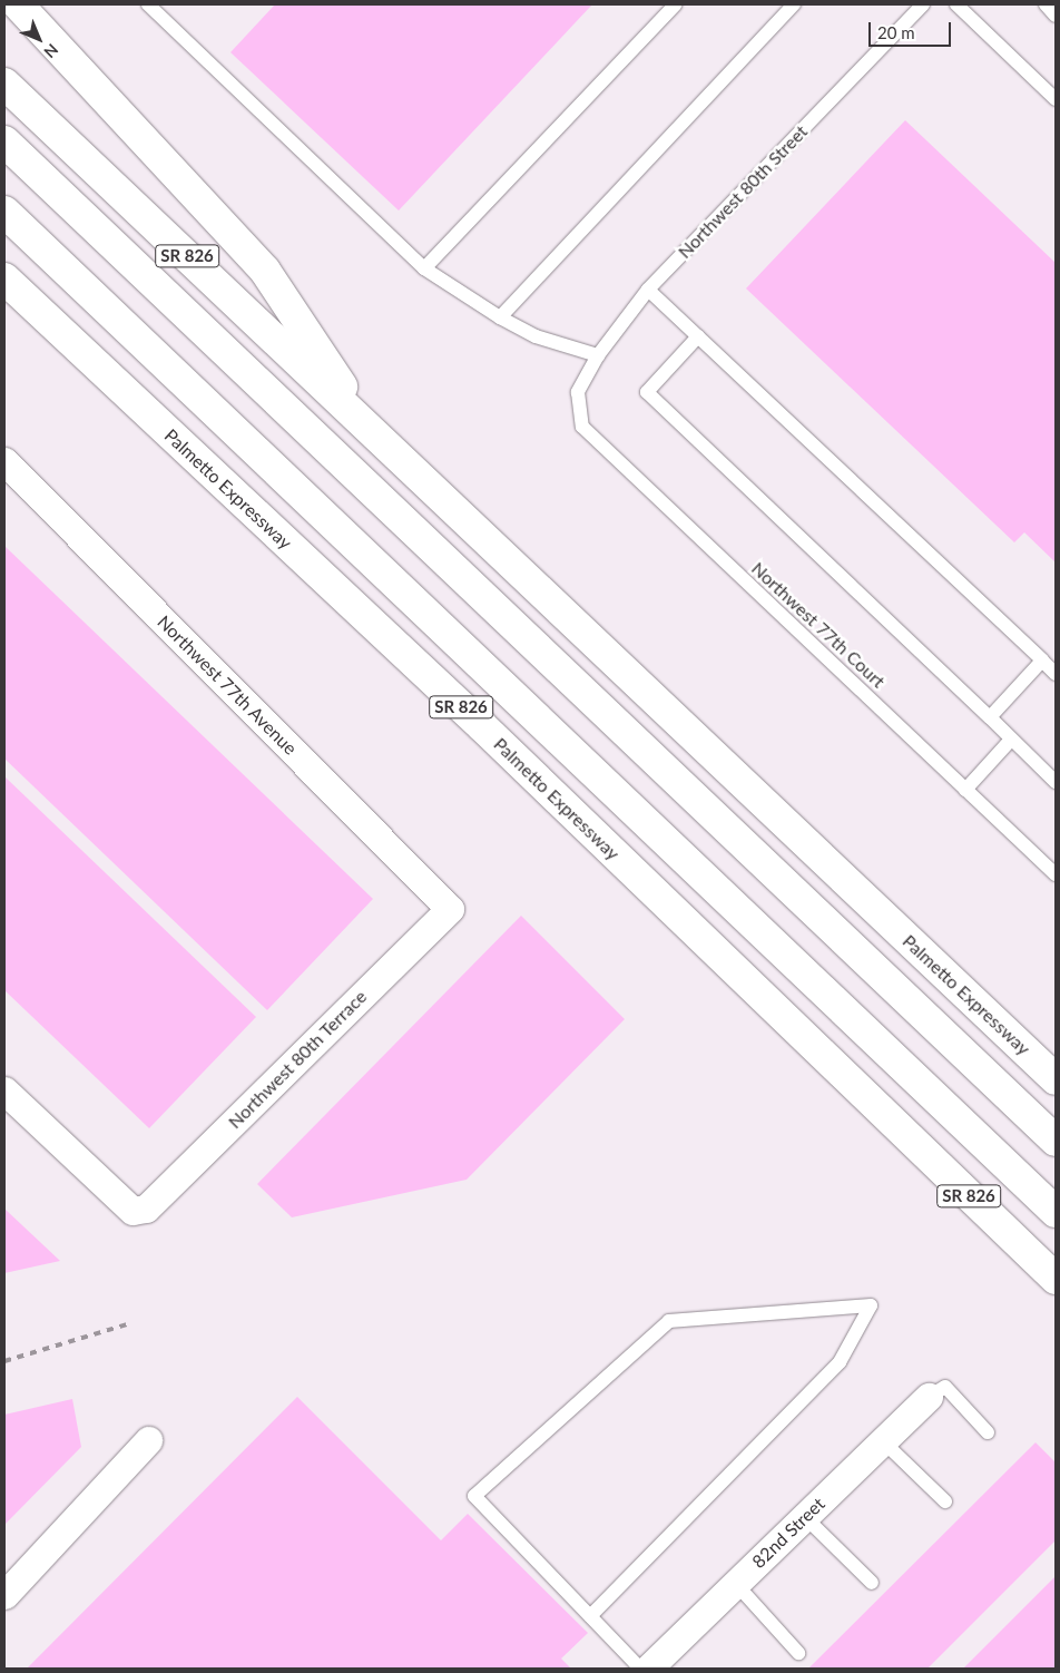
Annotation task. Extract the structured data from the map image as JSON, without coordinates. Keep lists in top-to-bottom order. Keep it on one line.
{"streets":{"highway":["SR 826","Palmetto Expressway"],"street":["Northwest 77th Avenue","Northwest 80th Terrace","82nd Street"],"lane":["Northwest 80th Street","Northwest 77th Court"]},"crossings":[["Northwest 80th Street","Northwest 77th Court"],["Northwest 77th Avenue","Northwest 80th Terrace"]],"scale_bar":"20 m","north":"bottom right"}
